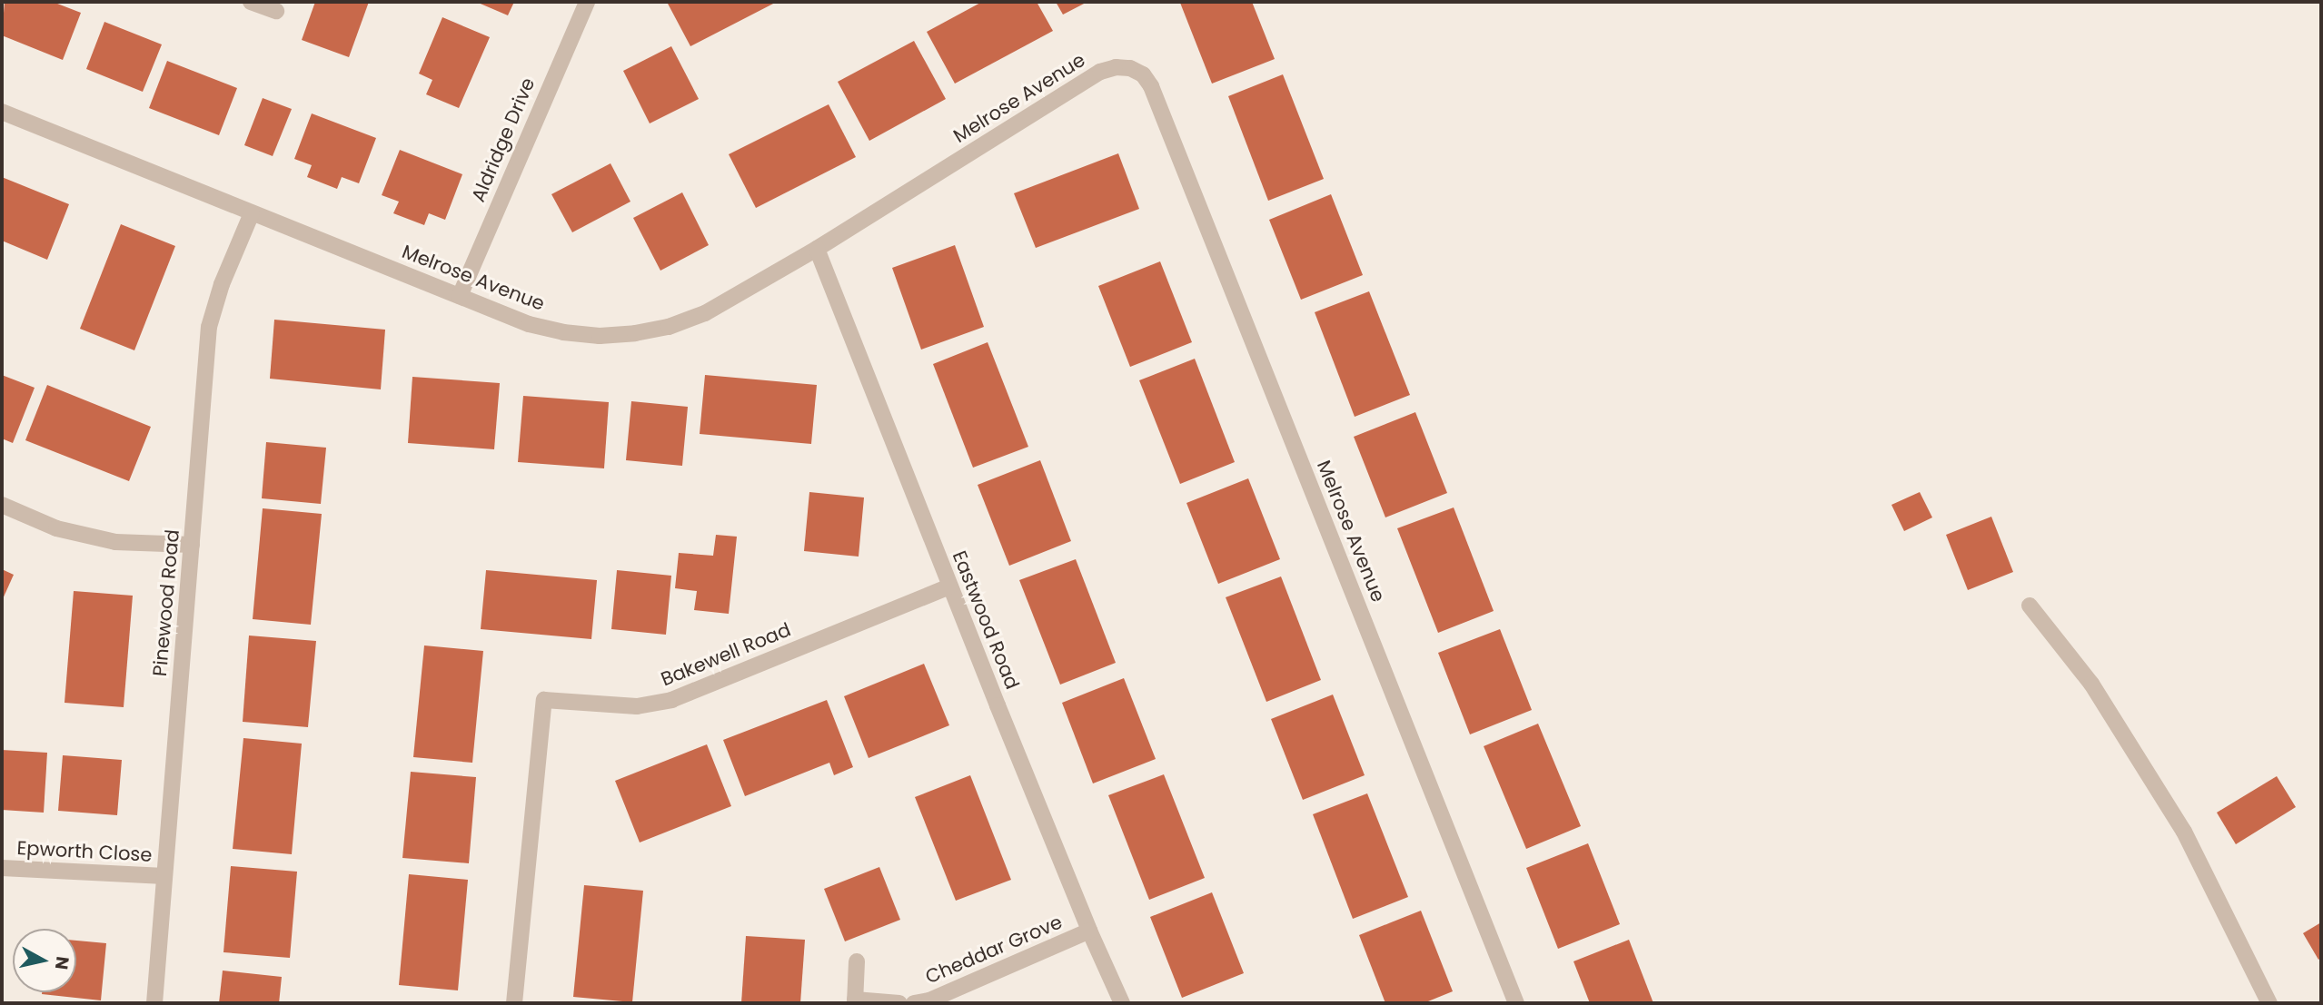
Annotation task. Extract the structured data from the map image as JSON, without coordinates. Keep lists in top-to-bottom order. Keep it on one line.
{"streets":{"street":["Melrose Avenue","Aldridge Drive","Pinewood Road","Eastwood Road","Bakewell Road","Epworth Close","Cheddar Grove"]},"crossings":[["Melrose Avenue","Aldridge Drive"],["Melrose Avenue","Pinewood Road"],["Melrose Avenue","Eastwood Road"],["Pinewood Road","Epworth Close"],["Eastwood Road","Bakewell Road"],["Eastwood Road","Cheddar Grove"]],"north":"right"}
